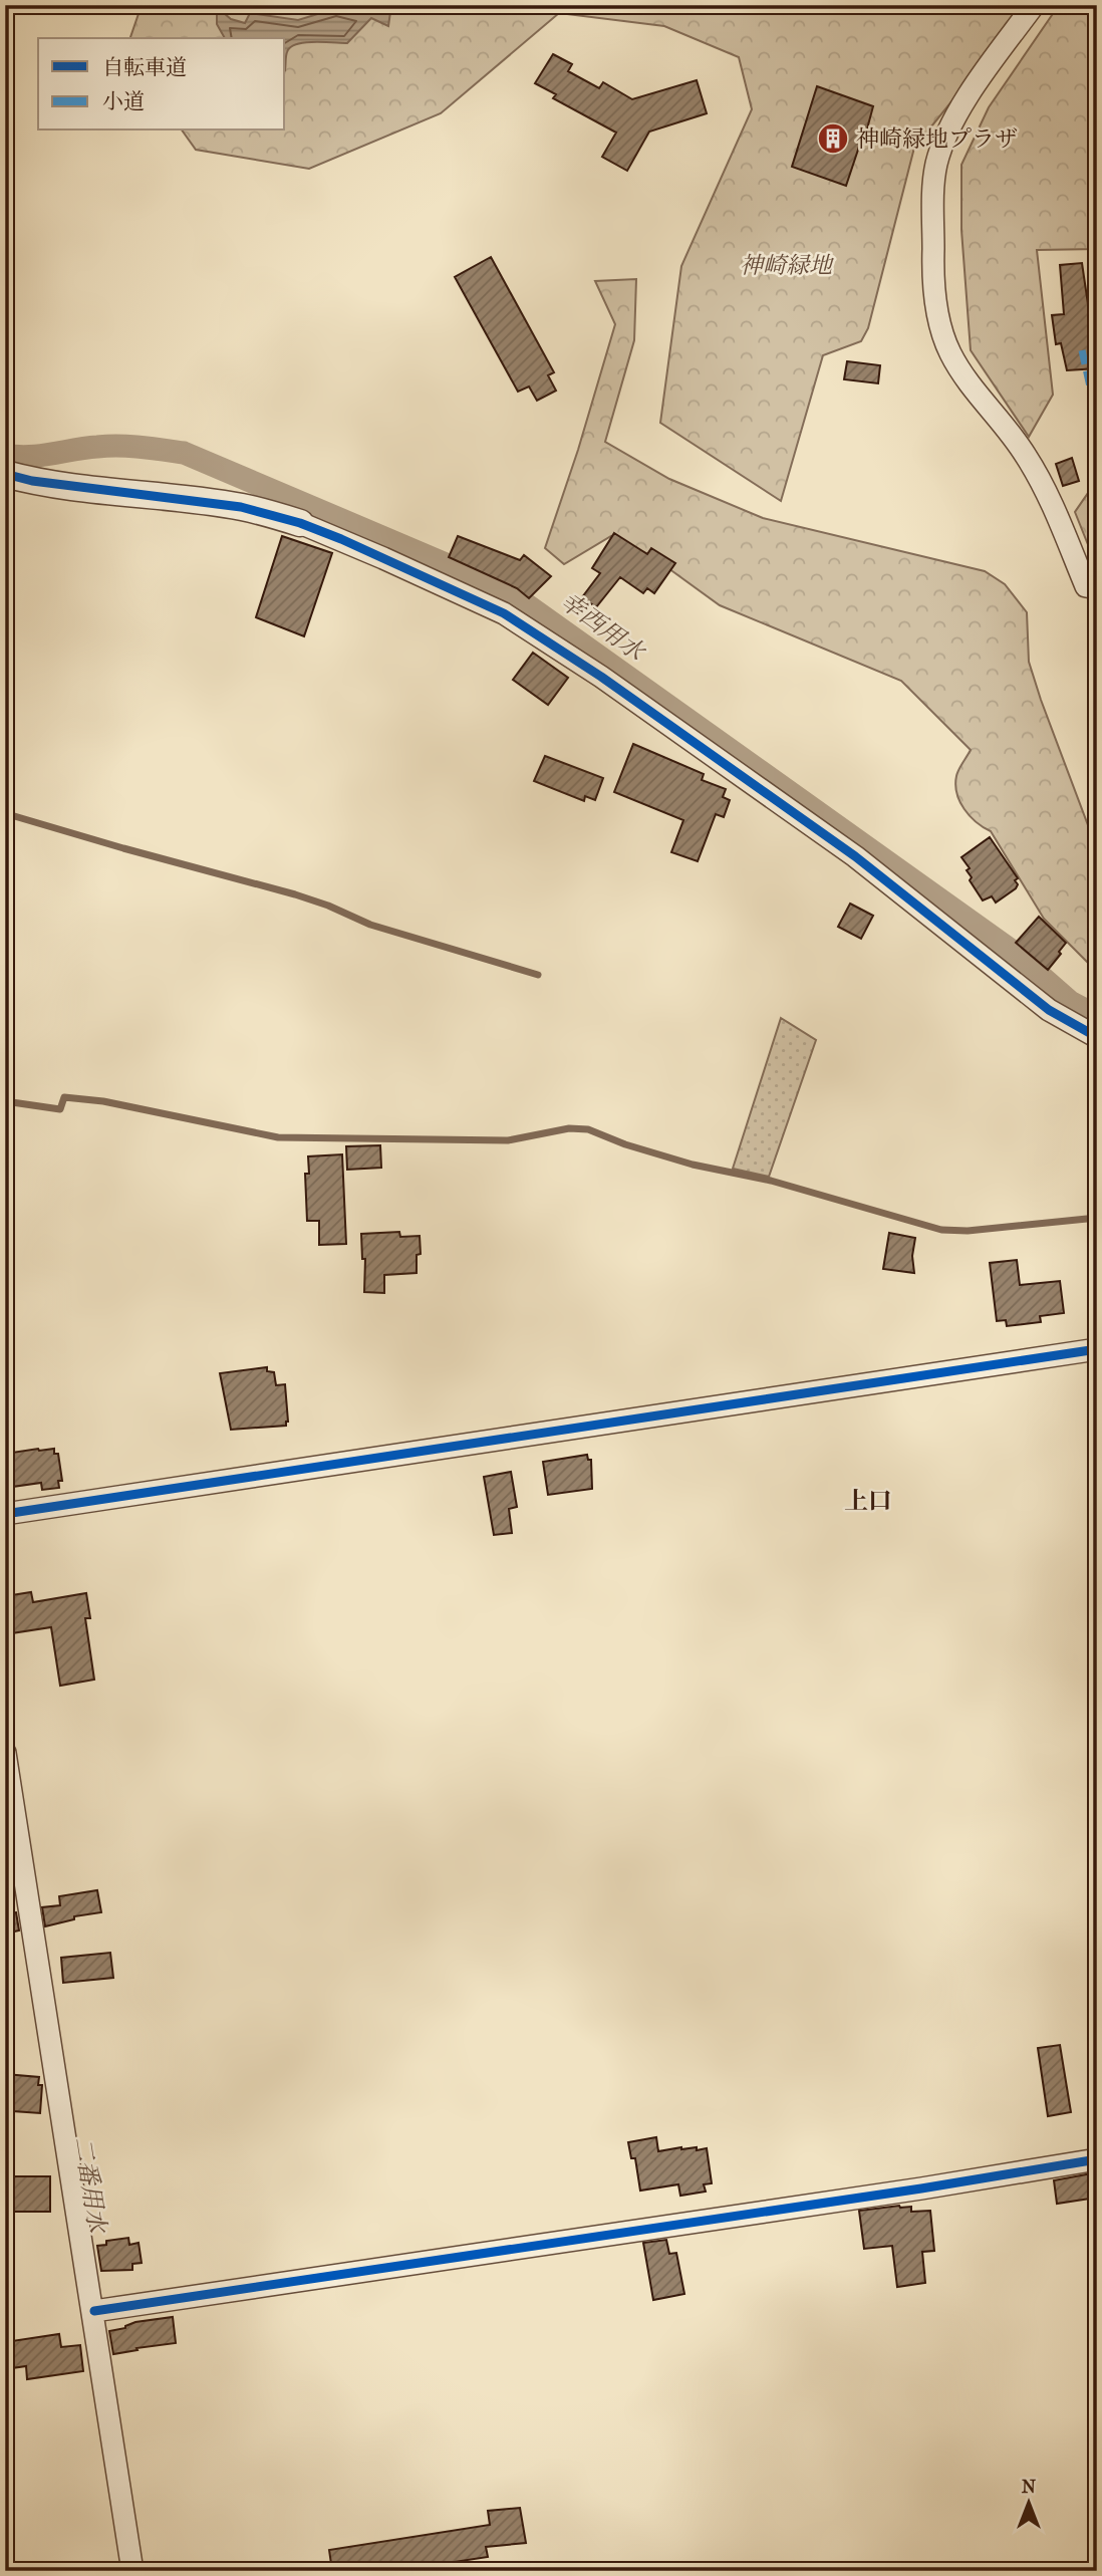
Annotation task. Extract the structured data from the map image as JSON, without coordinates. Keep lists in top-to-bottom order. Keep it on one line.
{"districts":["上口"],"water":["幸西用水","二番用水"],"parks":["神崎緑地"],"places":{"building":["神崎緑地プラザ"]},"legend":["自転車道","小道"],"north":"top"}
